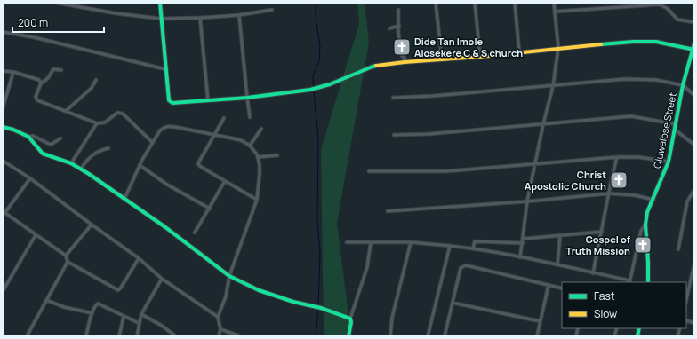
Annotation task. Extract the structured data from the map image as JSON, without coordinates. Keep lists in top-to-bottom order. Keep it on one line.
{"streets":{"street":["Oluwalose Street"]},"places":{"church":["Dide Tan Imole Alosekere C & S church","Christ Apostolic Church","Gospel of Truth Mission"]},"legend":["Fast","Slow"],"scale_bar":"200 m"}
